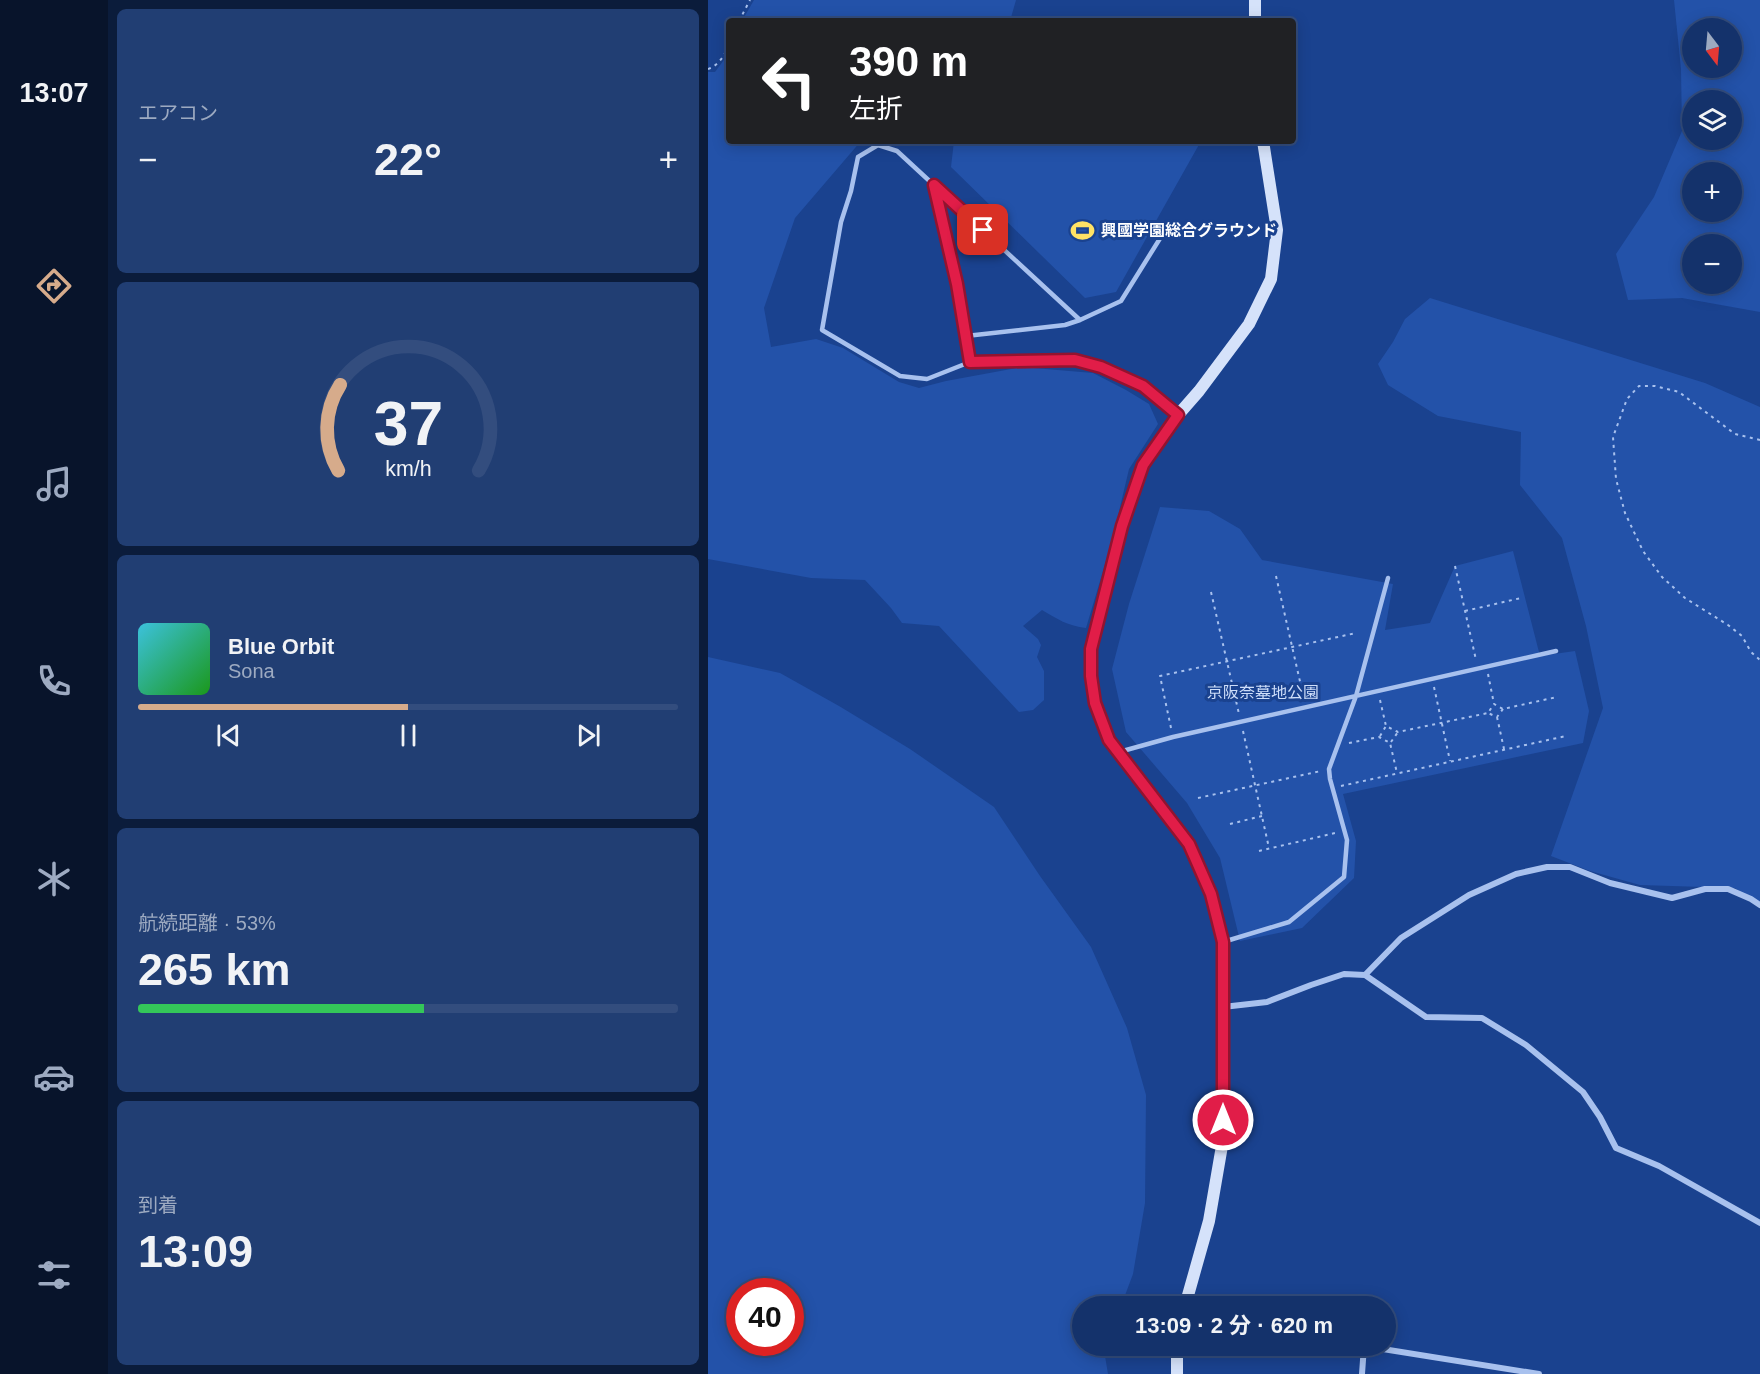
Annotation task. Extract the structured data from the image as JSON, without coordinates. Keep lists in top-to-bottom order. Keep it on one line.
{"parks":["京阪奈墓地公園"],"places":{"sports":["興國学園総合グラウンド"]},"north":"bottom","page":{"tabs":"13:07","tile":["エアコン",["航続距離 · 53%","265 km"],["到着","13:09"]],"map_buttons":["+","−"],"turn":["390 m","左折"],"heat":["−","22°","+"],"song":["Blue Orbit","Sona"],"limit":"40","trip":"13:09 · 2 分 · 620 m","gauge":["37","km/h"]}}
